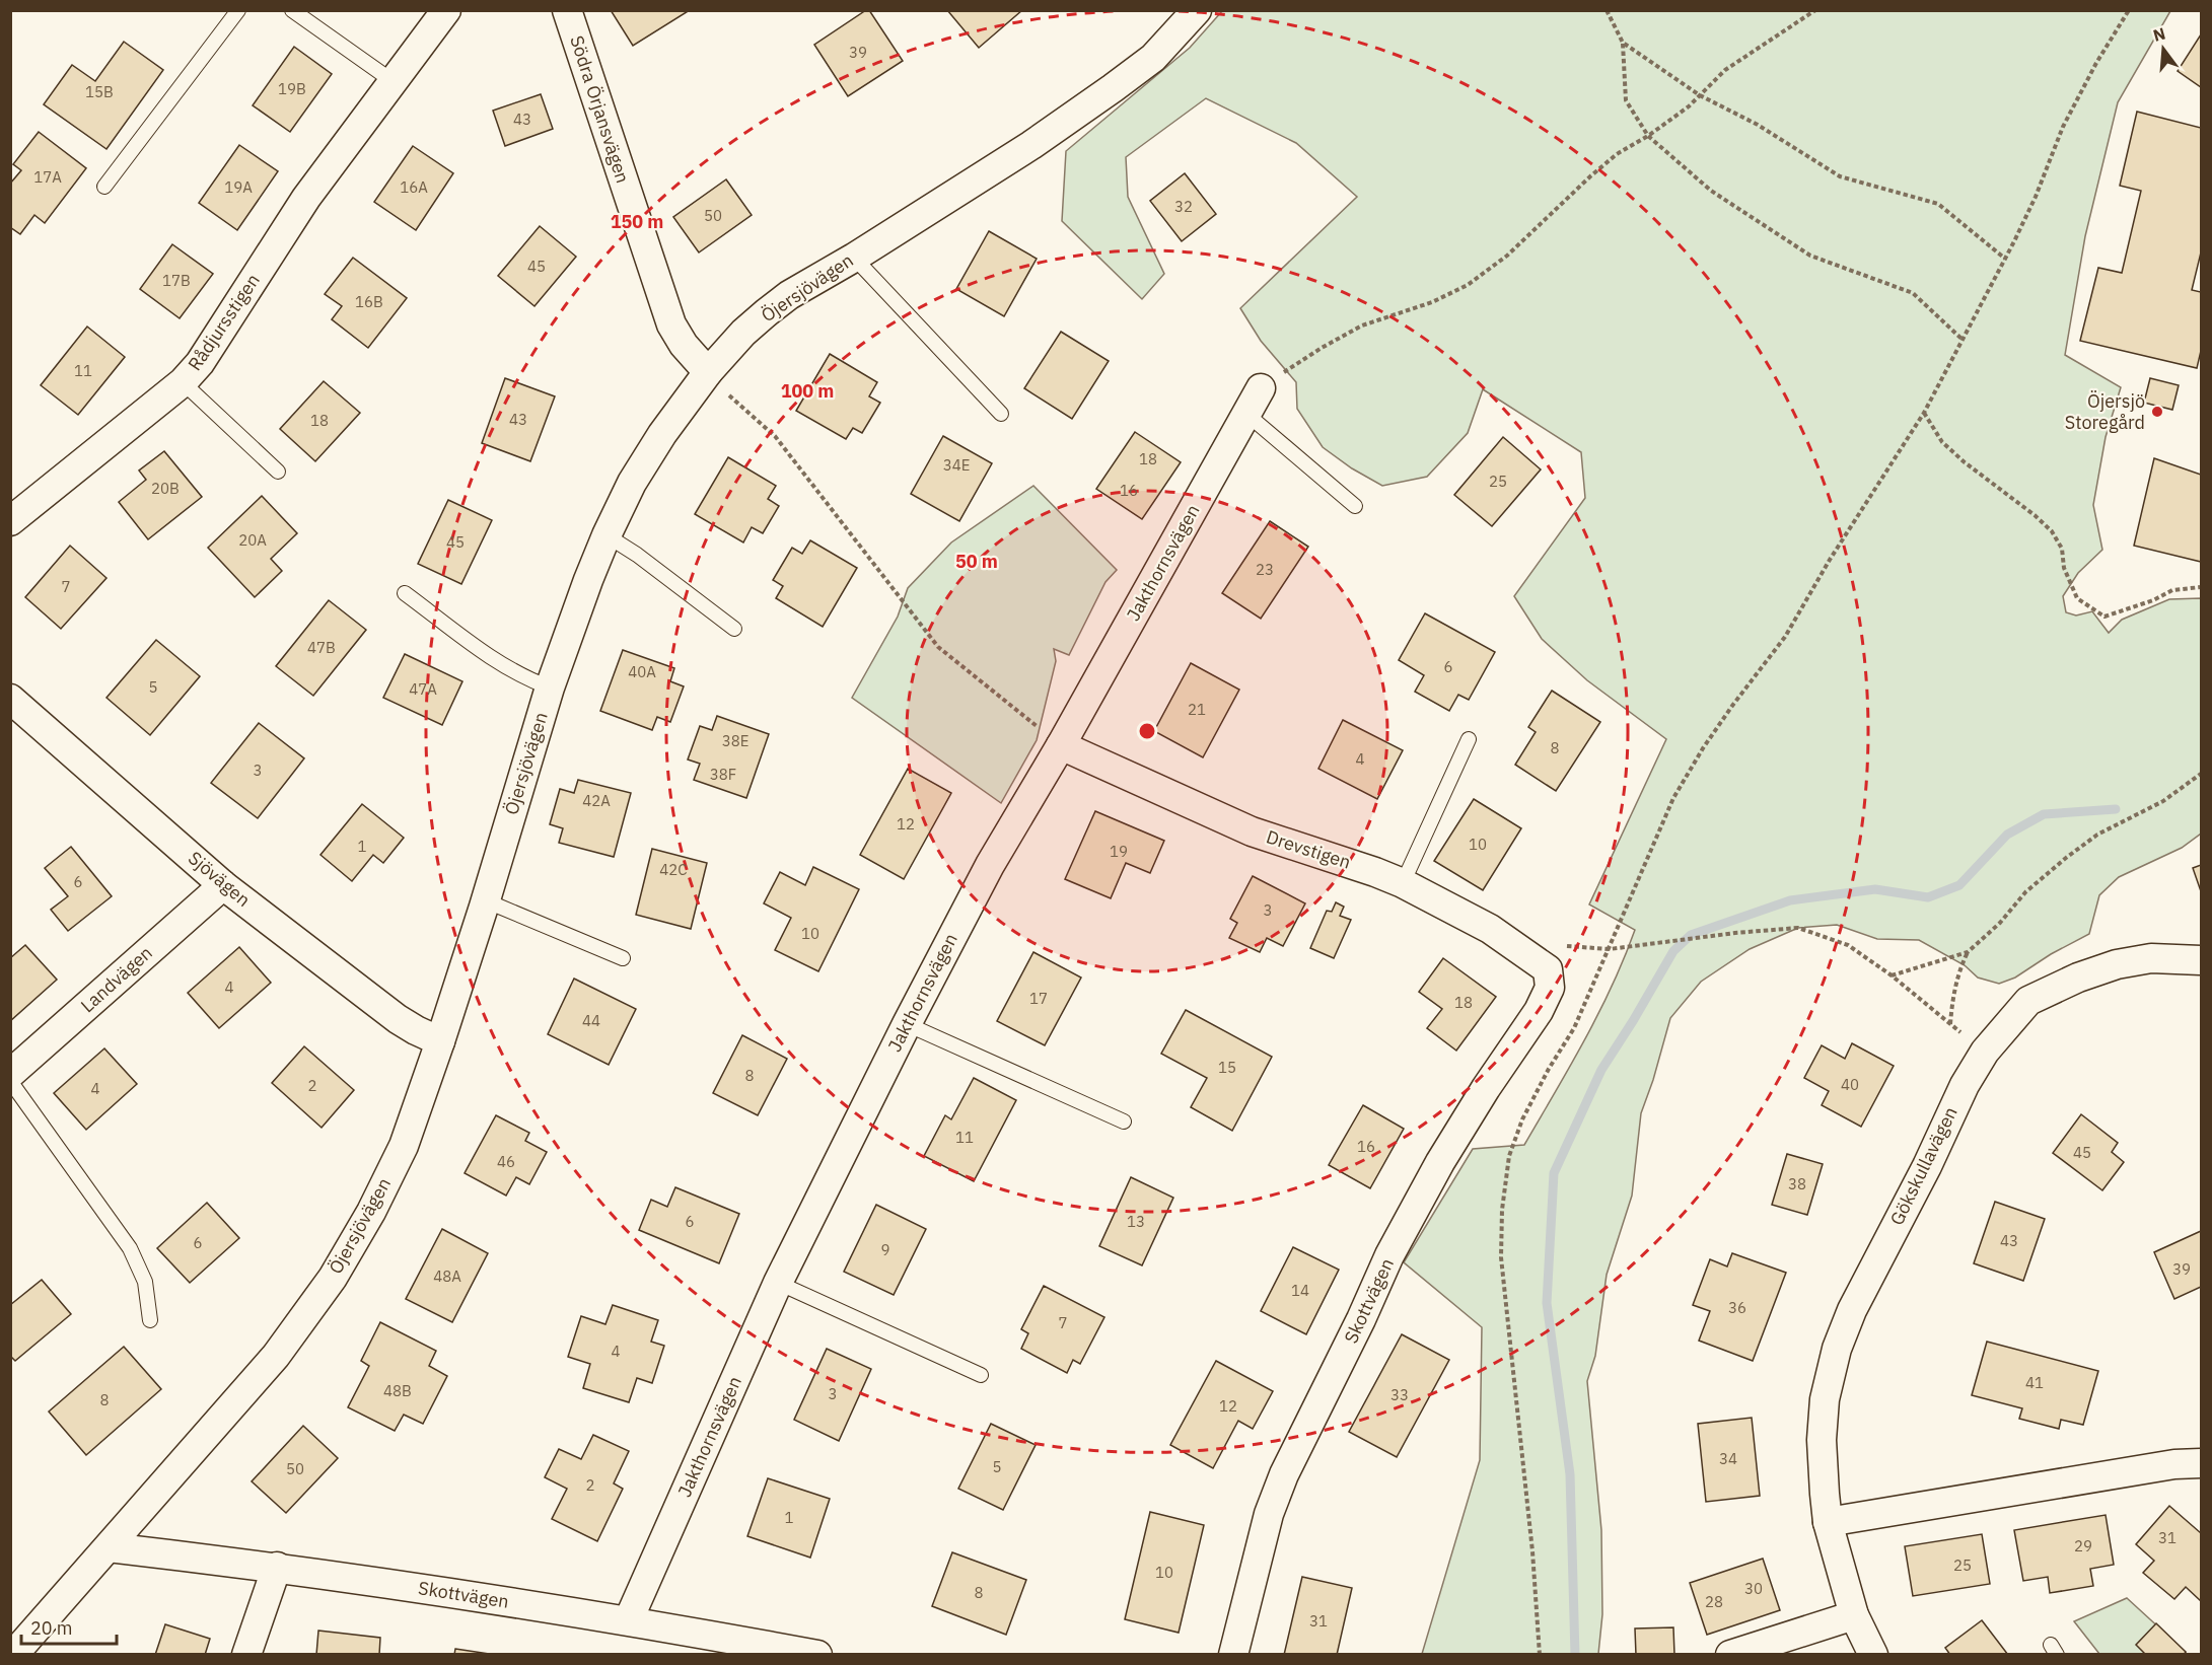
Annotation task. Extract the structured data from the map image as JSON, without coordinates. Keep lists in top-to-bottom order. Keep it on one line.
{"streets":{"street":["Södra Örjansvägen","Öjersjövägen","Rådjursstigen","Jakthornsvägen","Drevstigen","Sjövägen","Landvägen","Gökskullavägen","Skottvägen"]},"crossings":[["Södra Örjansvägen","Öjersjövägen"],["Öjersjövägen","Sjövägen"],["Öjersjövägen","Skottvägen"],["Jakthornsvägen","Drevstigen"],["Jakthornsvägen","Skottvägen"],["Drevstigen","Skottvägen"],["Sjövägen","Landvägen"]],"places":["Öjersjö Storegård"],"house_numbers":["39","19B","15B","43","17A","19A","16A","32","50","45","17B","16B","11","43","18","18","34E","25","20B","16","20A","45","23","7","47B","6","40A","5","47A","21","38E","8","4","3","38F","42A","12","10","1","19","42C","6","3","10","4","17","18","44","15","8","40","2","4","11","16","45","46","38","6","13","43","6","9","39","48A","14","36","7","4","41","48B","3","33","8","12","34","5","50","2","1","31","29","25","10","30","8","28","31"],"scale_bar":"20 m","north":"top","rings":["150 m","100 m","50 m"]}
